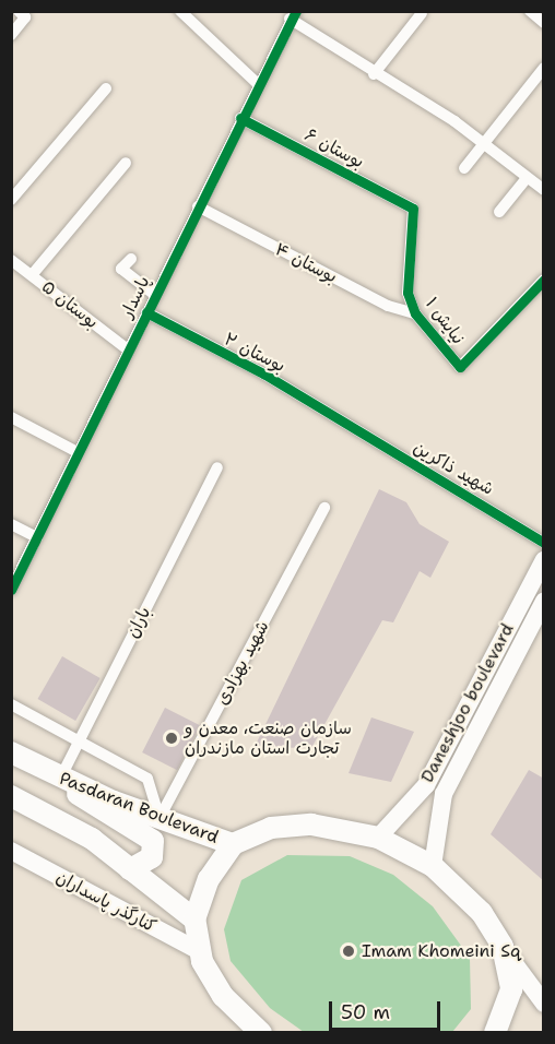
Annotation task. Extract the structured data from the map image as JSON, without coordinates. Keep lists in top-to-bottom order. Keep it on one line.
{"streets":{"highway":["Pasdaran Boulevard"],"main road":["Daneshjoo boulevard","کنارگذر پاسداران"],"street":["بوستان ۶","بوستان ۴","پاسدار","بوستان ۵","نیایش ۱","بوستان ۲","شهید ذاکرین","باران","شهید بهزادی"]},"crossings":[["بوستان ۶","پاسدار"],["بوستان ۶","نیایش ۱"],["بوستان ۴","پاسدار"],["بوستان ۴","نیایش ۱"],["پاسدار","بوستان ۵"],["پاسدار","بوستان ۲"],["بوستان ۲","شهید ذاکرین"],["باران","Pasdaran Boulevard"],["شهید بهزادی","Pasdaran Boulevard"]],"places":["سازمان صنعت، معدن و تجارت استان مازندران","Imam Khomeini Sq"],"scale_bar":"50 m"}
